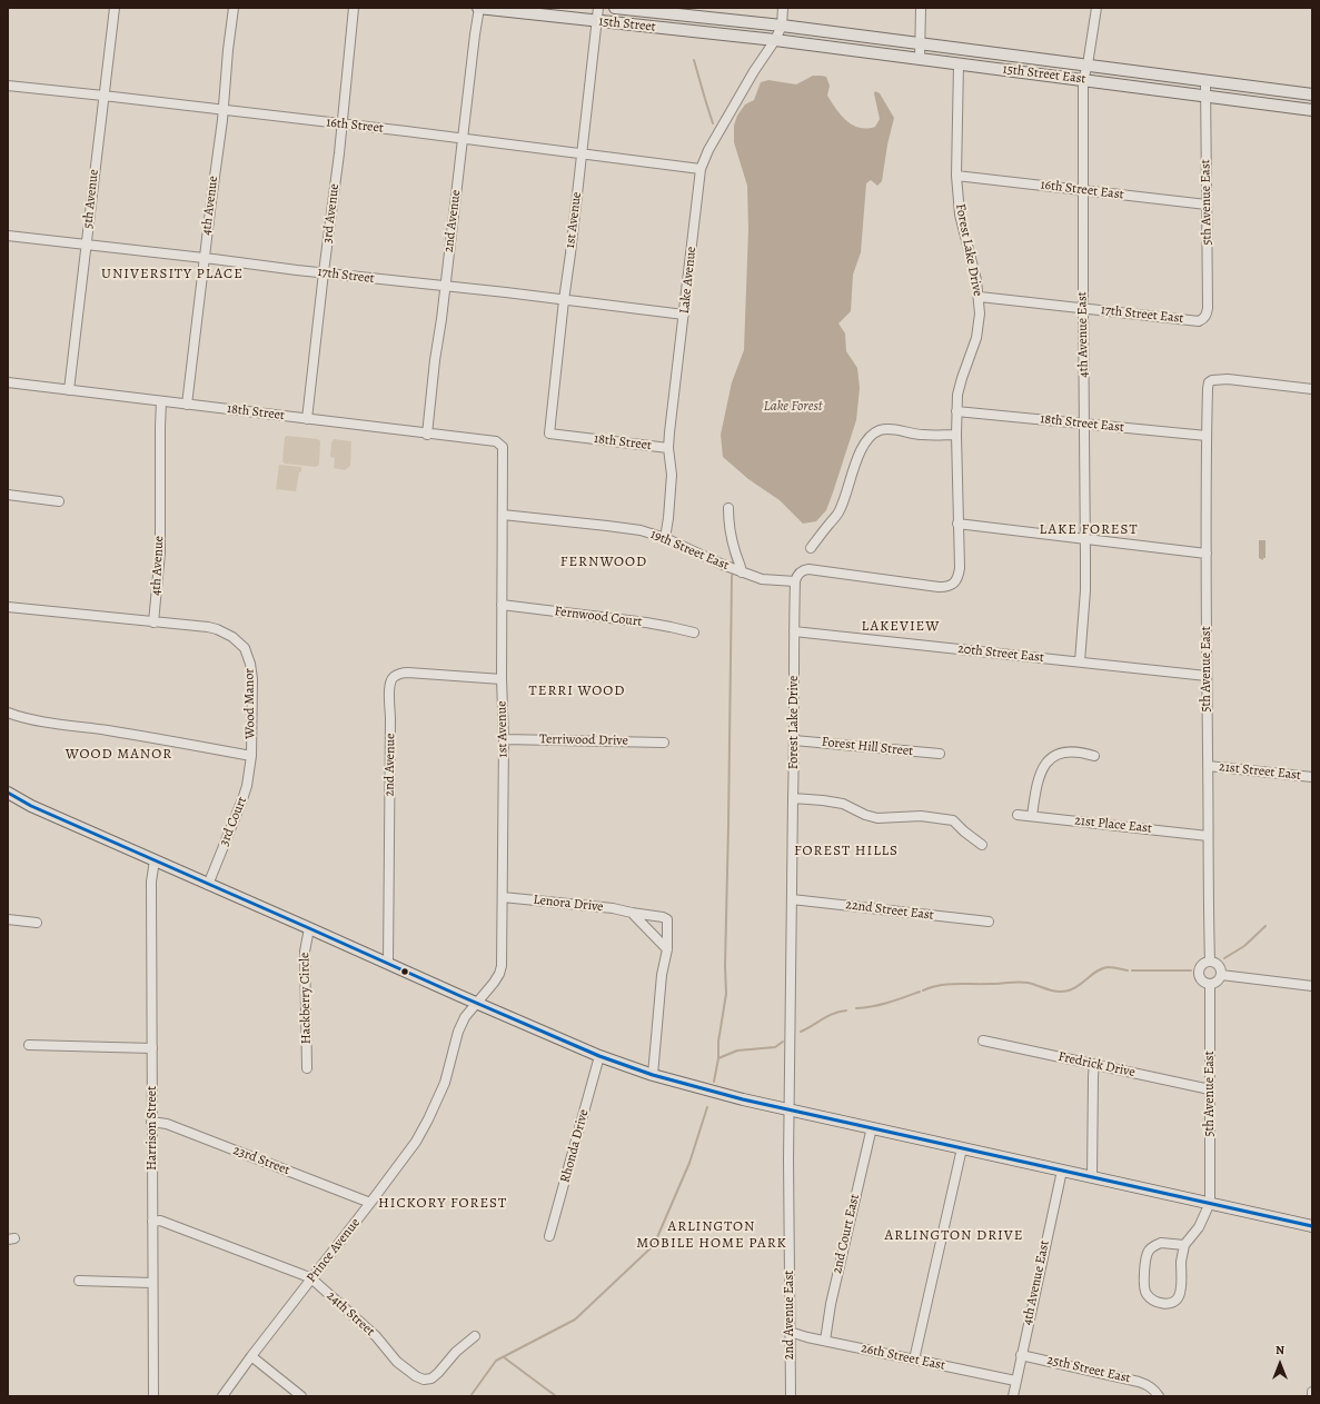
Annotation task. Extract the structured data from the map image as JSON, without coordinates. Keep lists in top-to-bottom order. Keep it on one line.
{"streets":{"main road":["15th Street","15th Street East"],"street":["16th Street","16th Street East","5th Avenue","5th Avenue East","4th Avenue","3rd Avenue","1st Avenue","2nd Avenue","Forest Lake Drive","17th Street","Lake Avenue","17th Street East","4th Avenue East","18th Street","18th Street East","19th Street East","Fernwood Court","20th Street East","Wood Manor","Terriwood Drive","Forest Hill Street","21st Street East","3rd Court","21st Place East","Lenora Drive","22nd Street East","Hackberry Circle","Fredrick Drive","Harrison Street","Rhonda Drive","23rd Street","2nd Court East","Prince Avenue","24th Street","2nd Avenue East","26th Street East","25th Street East"]},"crossings":[["15th Street","15th Street East"],["15th Street","1st Avenue"],["15th Street","2nd Avenue"],["15th Street","Lake Avenue"],["15th Street East","5th Avenue East"],["15th Street East","Forest Lake Drive"],["15th Street East","Lake Avenue"],["15th Street East","4th Avenue East"],["16th Street","5th Avenue"],["16th Street","4th Avenue"],["16th Street","3rd Avenue"],["16th Street","1st Avenue"],["16th Street","2nd Avenue"],["16th Street","Lake Avenue"],["16th Street East","5th Avenue East"],["16th Street East","Forest Lake Drive"],["16th Street East","4th Avenue East"],["5th Avenue","17th Street"],["5th Avenue","18th Street"],["5th Avenue East","17th Street East"],["5th Avenue East","18th Street East"],["5th Avenue East","20th Street East"],["5th Avenue East","21st Street East"],["5th Avenue East","21st Place East"],["5th Avenue East","Fredrick Drive"],["4th Avenue","17th Street"],["4th Avenue","18th Street"],["4th Avenue","Wood Manor"],["3rd Avenue","17th Street"],["3rd Avenue","18th Street"],["1st Avenue","2nd Avenue"],["1st Avenue","17th Street"],["1st Avenue","18th Street"],["1st Avenue","19th Street East"],["1st Avenue","Fernwood Court"],["1st Avenue","Terriwood Drive"],["1st Avenue","Lenora Drive"],["1st Avenue","Prince Avenue"],["2nd Avenue","17th Street"],["2nd Avenue","18th Street"],["Forest Lake Drive","17th Street East"],["Forest Lake Drive","18th Street East"],["Forest Lake Drive","19th Street East"],["Forest Lake Drive","20th Street East"],["Forest Lake Drive","Forest Hill Street"],["Forest Lake Drive","22nd Street East"],["Forest Lake Drive","2nd Avenue East"],["17th Street","Lake Avenue"],["Lake Avenue","18th Street"],["Lake Avenue","19th Street East"],["17th Street East","4th Avenue East"],["4th Avenue East","18th Street East"],["4th Avenue East","20th Street East"],["4th Avenue East","26th Street East"],["4th Avenue East","25th Street East"],["Wood Manor","3rd Court"],["Harrison Street","23rd Street"],["Harrison Street","24th Street"],["23rd Street","Prince Avenue"],["2nd Court East","26th Street East"],["Prince Avenue","24th Street"],["2nd Avenue East","26th Street East"]],"districts":["UNIVERSITY PLACE","LAKE FOREST","FERNWOOD","LAKEVIEW","TERRI WOOD","WOOD MANOR","FOREST HILLS","HICKORY FOREST","ARLINGTON MOBILE HOME PARK","ARLINGTON DRIVE"],"water":["Lake Forest"],"north":"top"}
